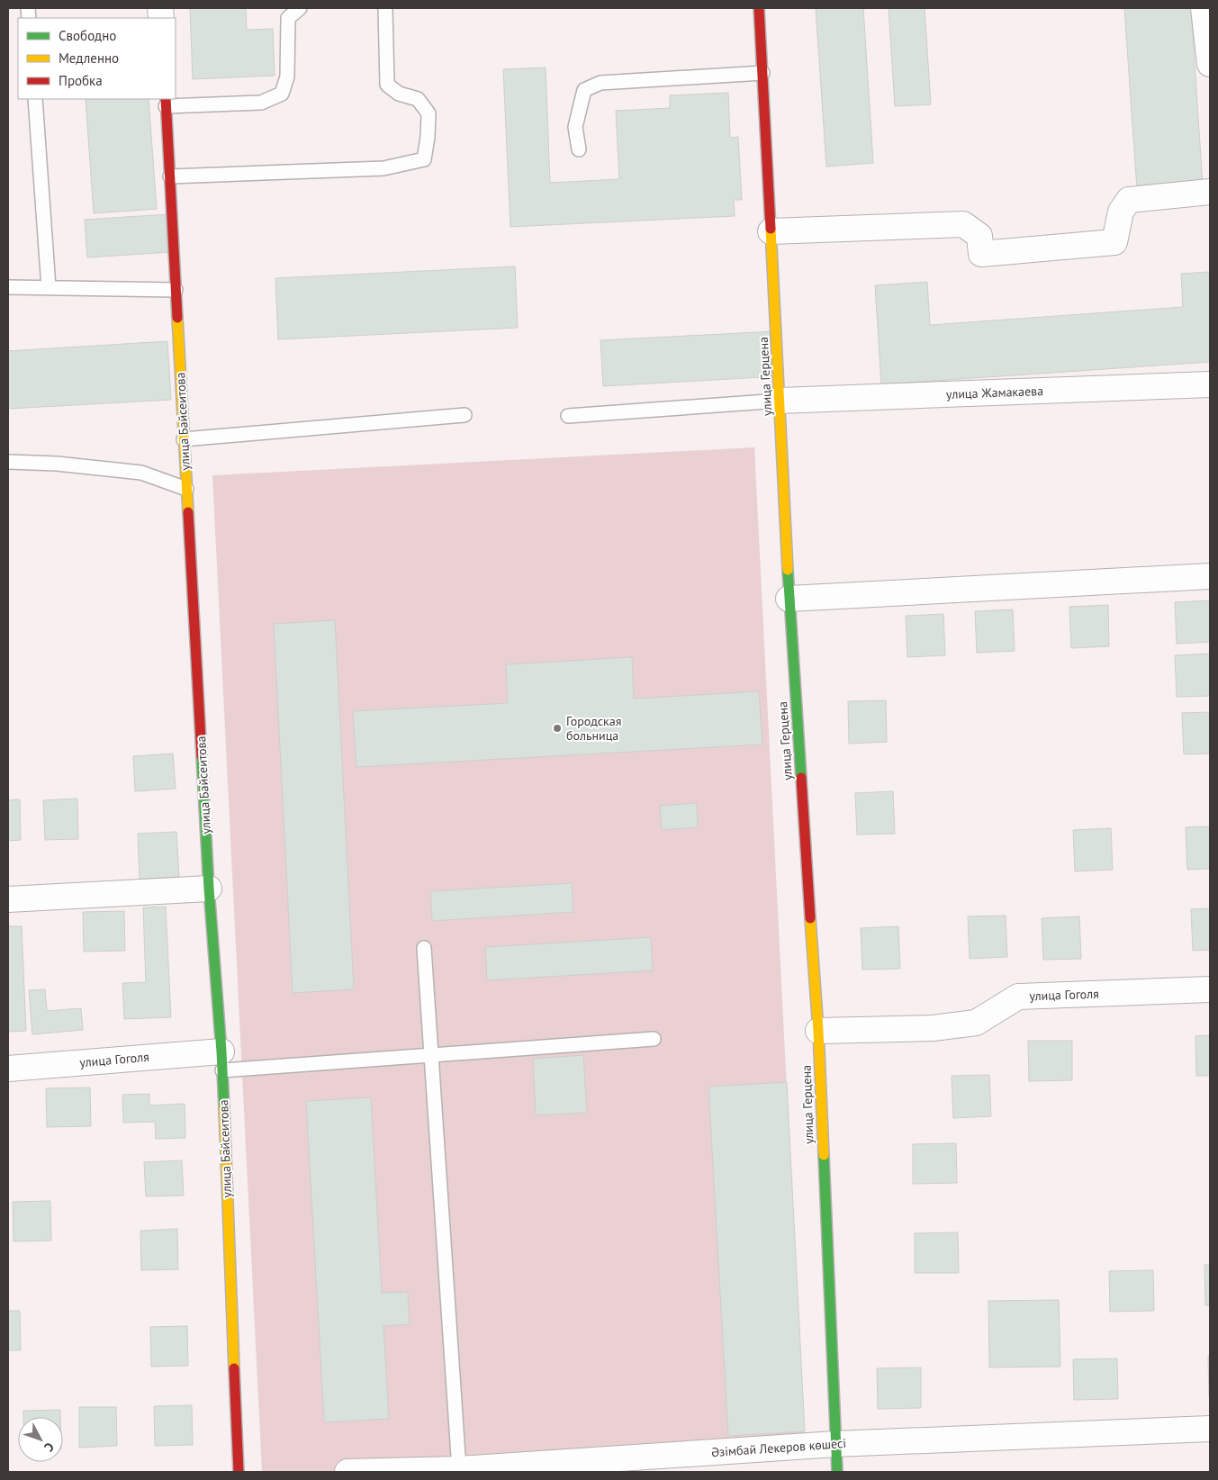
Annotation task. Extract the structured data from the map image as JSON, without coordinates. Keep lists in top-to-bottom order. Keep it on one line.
{"streets":{"street":["улица Герцена","улица Жамакаева","улица Байсеитова","улица Гоголя","Әзімбай Лекеров көшесі"]},"crossings":[["улица Герцена","улица Жамакаева"],["улица Герцена","улица Гоголя"],["улица Герцена","Әзімбай Лекеров көшесі"],["улица Байсеитова","улица Гоголя"]],"places":["Городская больница"],"legend":["Свободно","Медленно","Пробка"],"north":"bottom right"}
